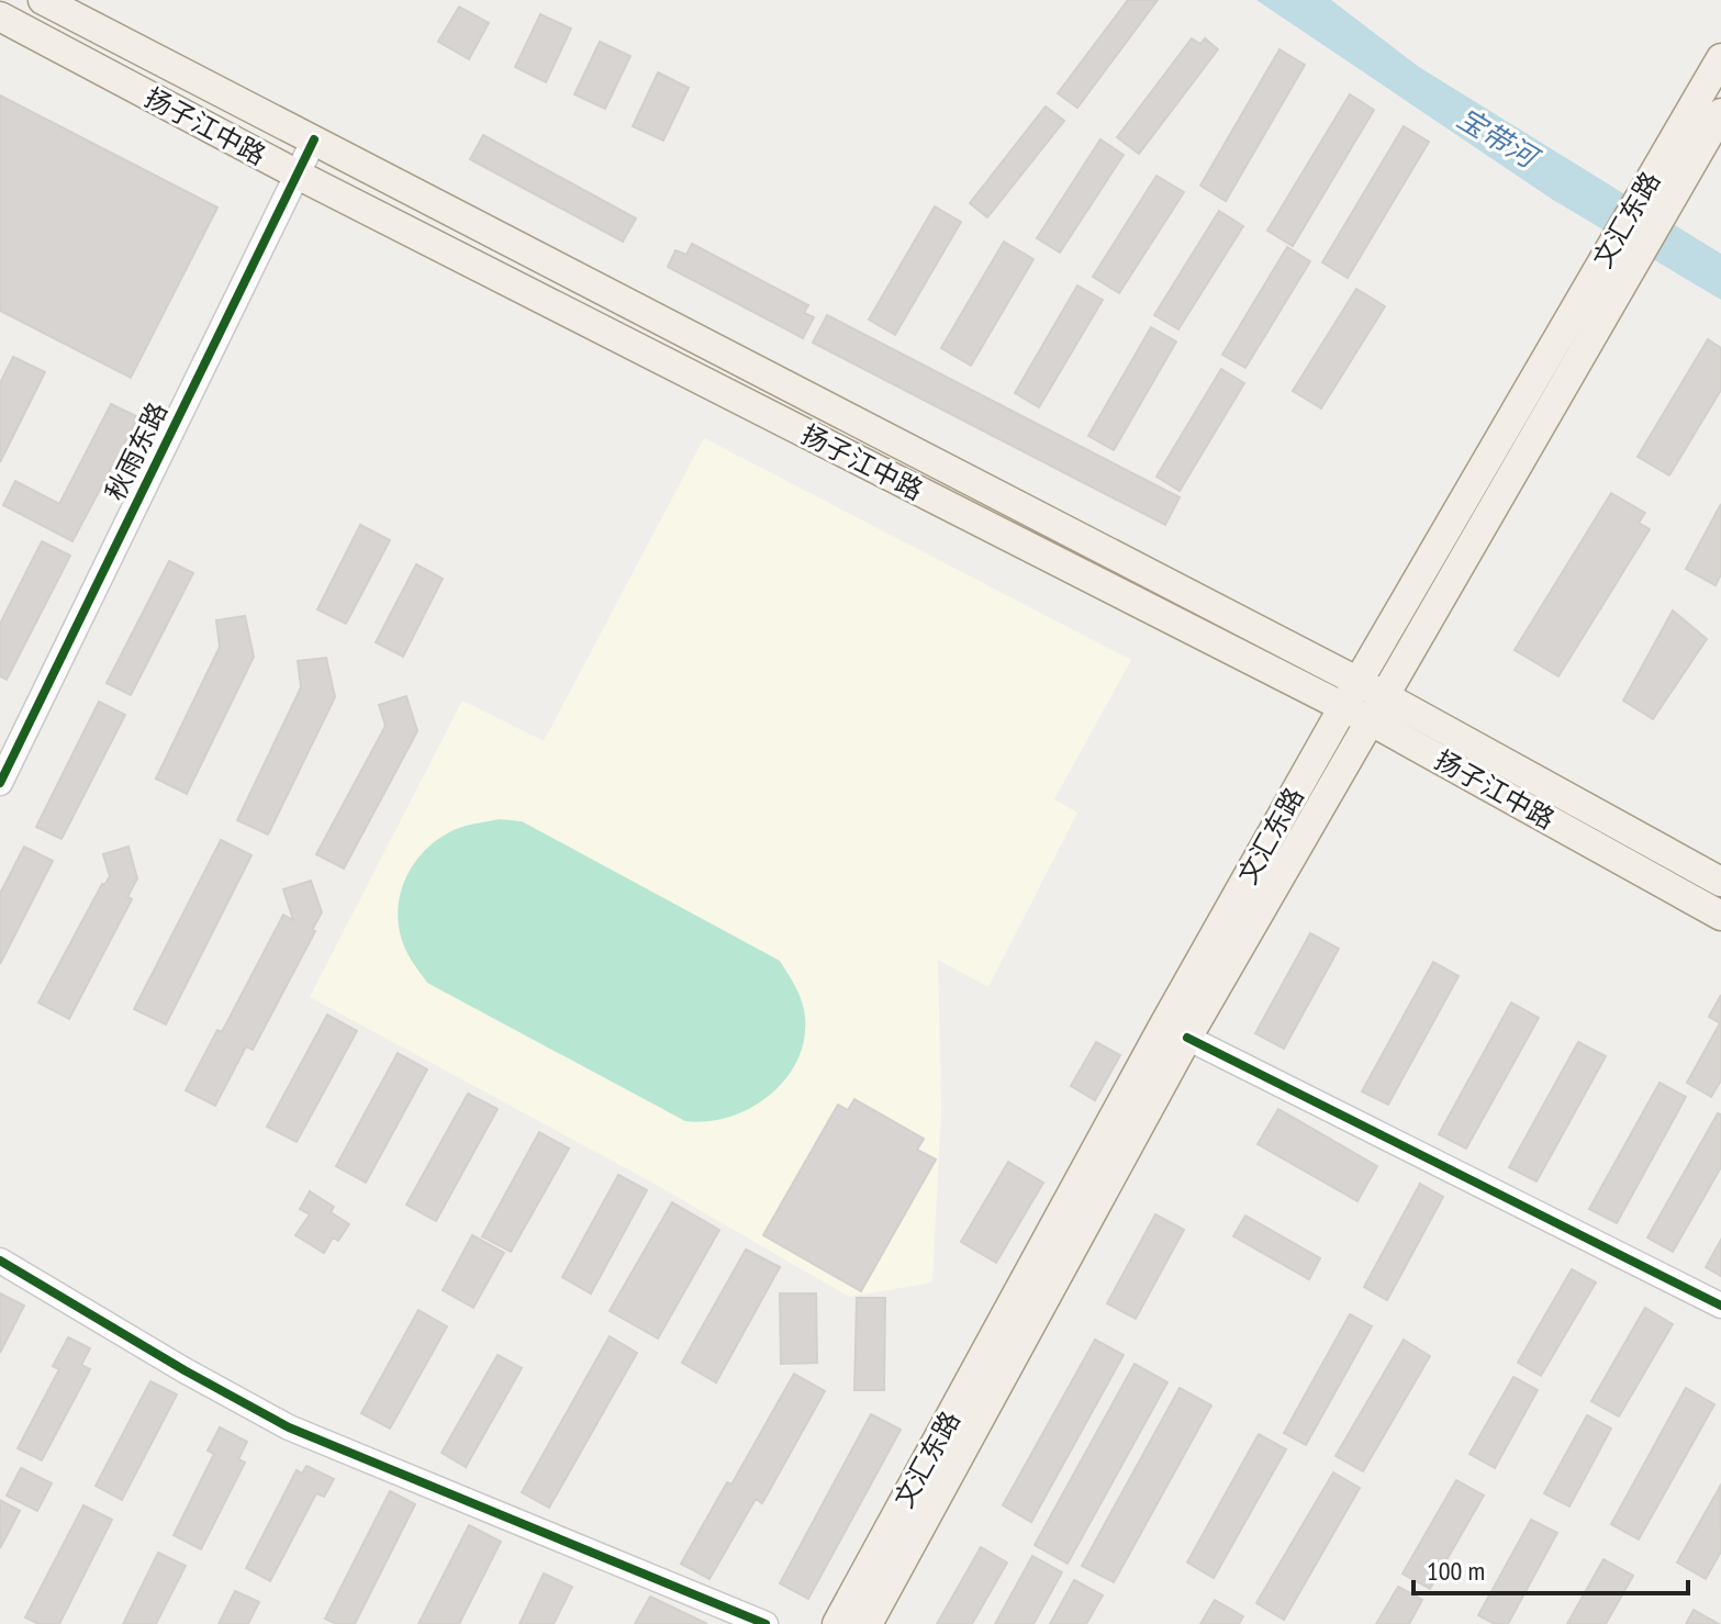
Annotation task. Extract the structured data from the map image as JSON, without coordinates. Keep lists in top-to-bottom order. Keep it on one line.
{"streets":{"main road":["扬子江中路","文汇东路"],"street":["秋雨东路"]},"crossings":[["扬子江中路","文汇东路"],["扬子江中路","秋雨东路"]],"water":["宝带河"],"scale_bar":"100 m"}
